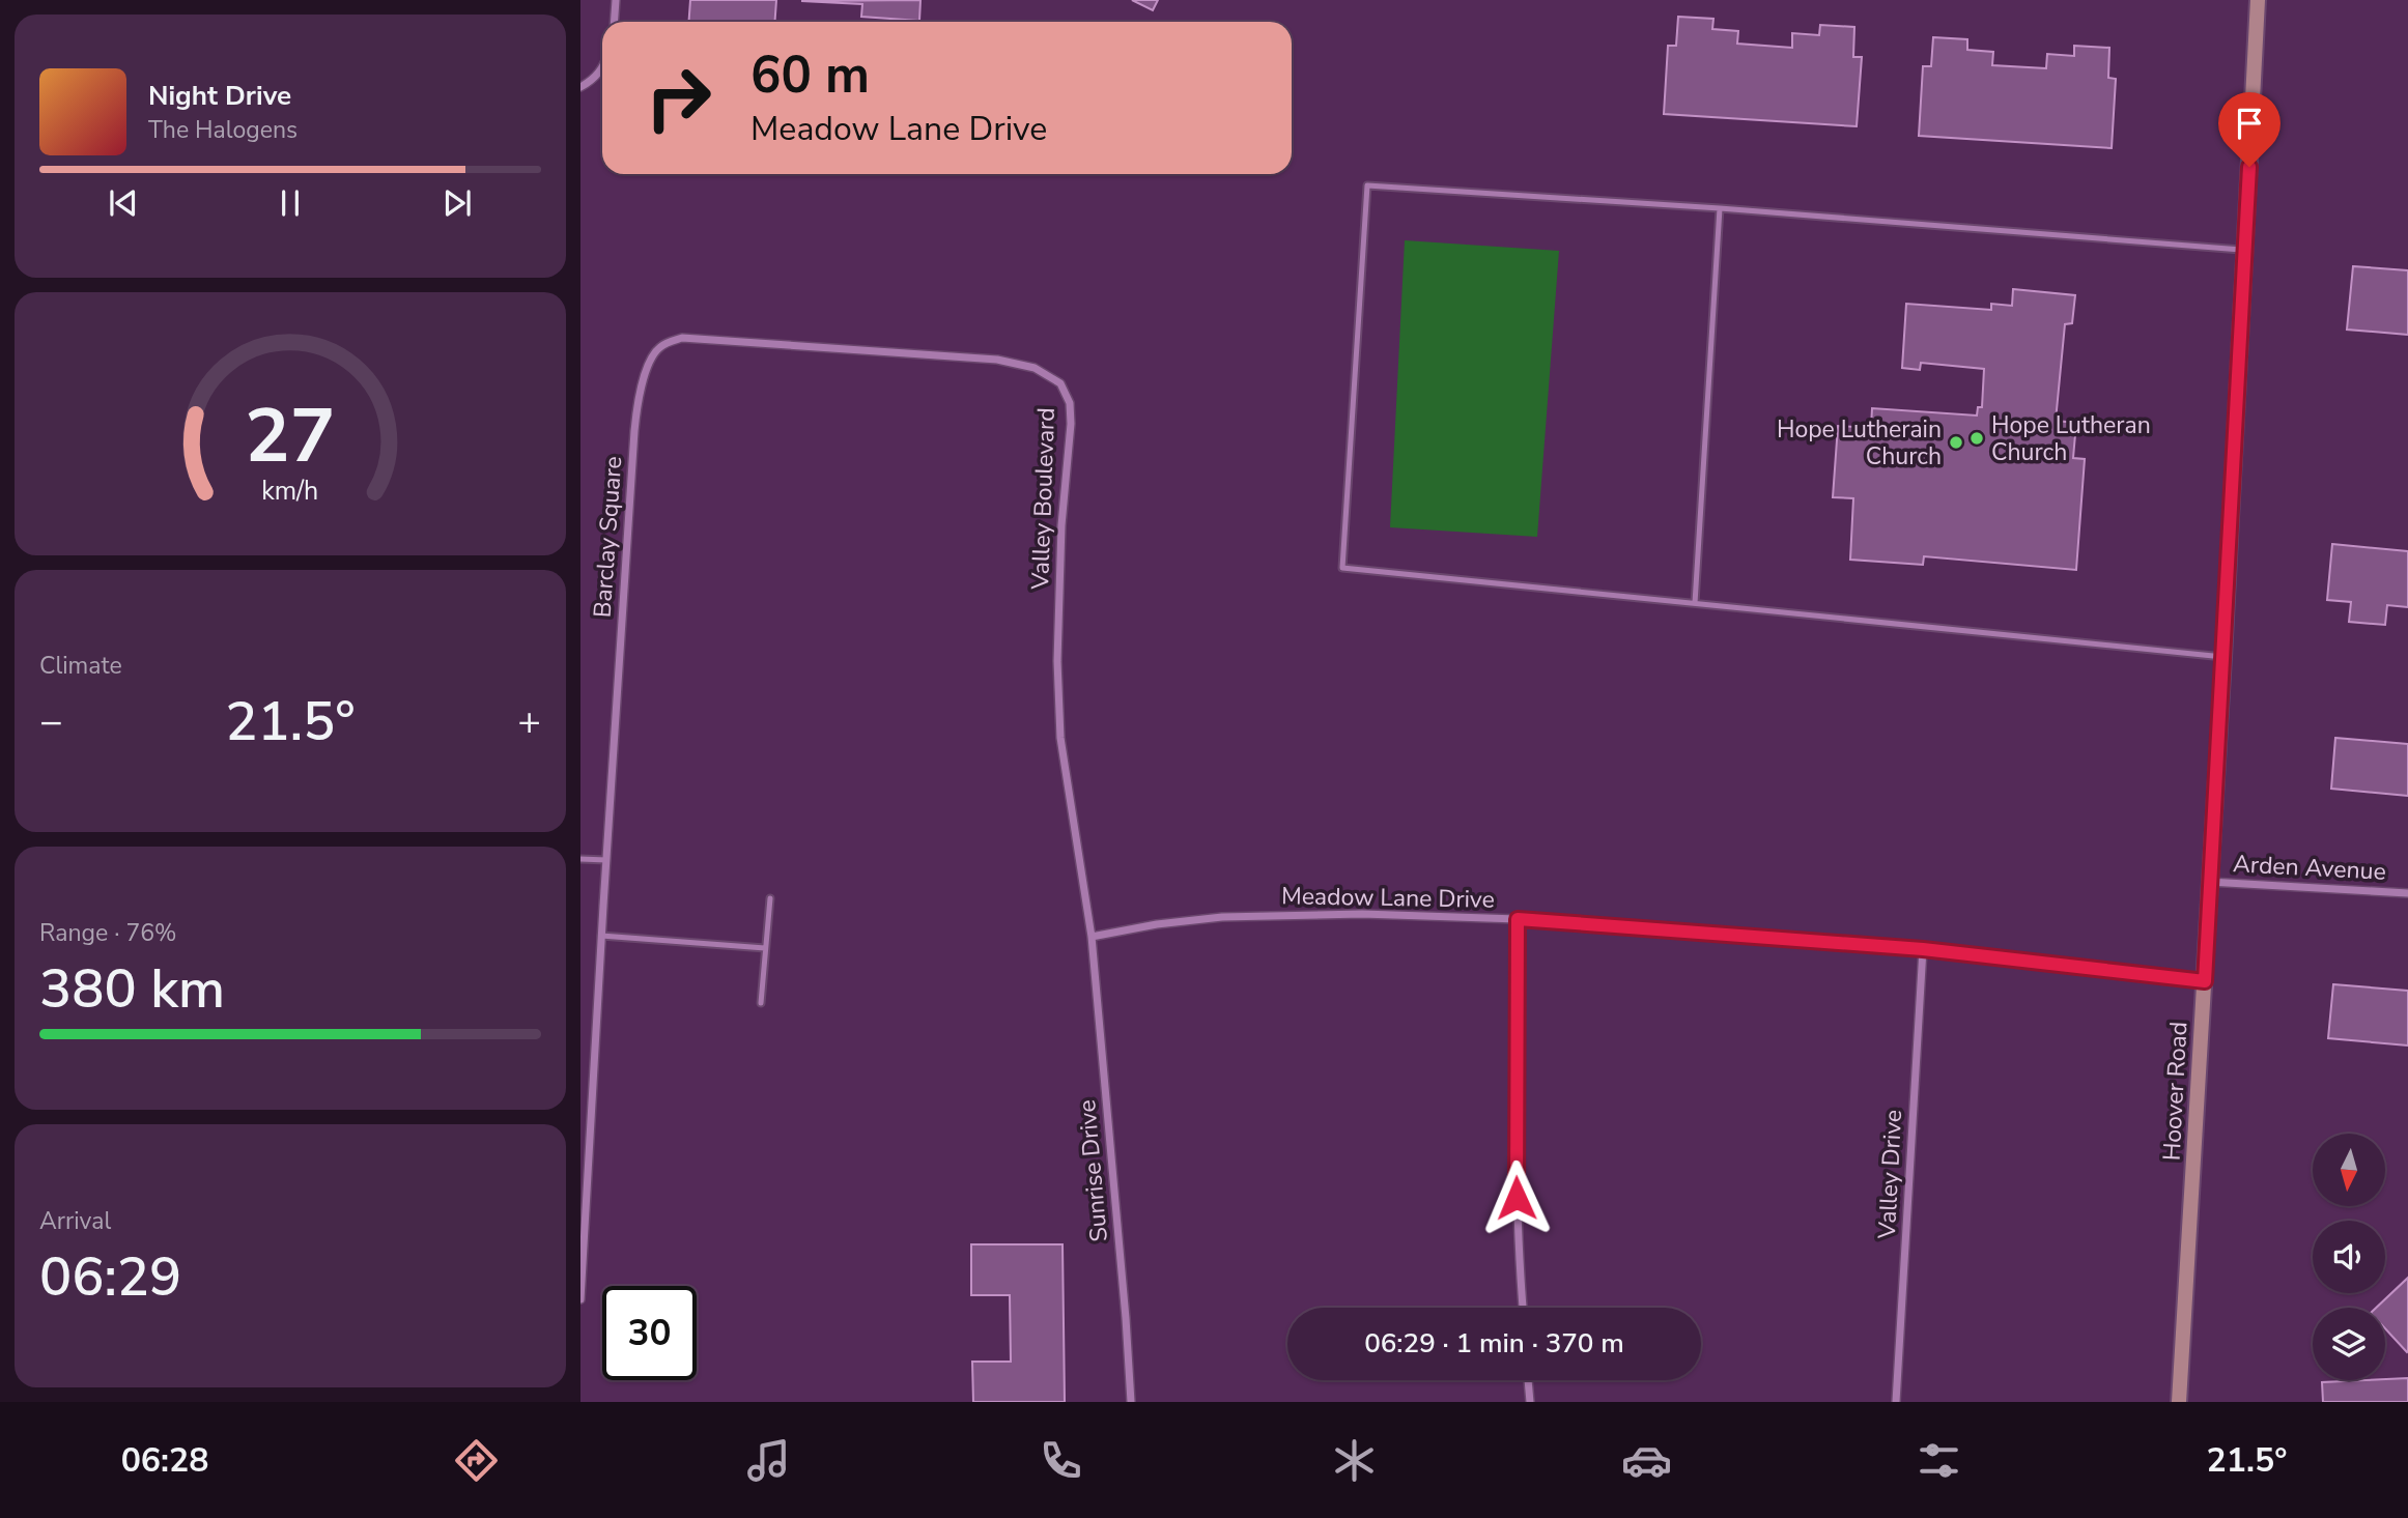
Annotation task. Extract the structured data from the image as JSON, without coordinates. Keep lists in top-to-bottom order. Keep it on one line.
{"streets":{"main road":["Hoover Road"],"street":["Valley Boulevard","Barclay Square","Arden Avenue","Meadow Lane Drive","Sunrise Drive","Valley Drive"]},"crossings":[["Valley Boulevard","Barclay Square"],["Valley Boulevard","Meadow Lane Drive"],["Valley Boulevard","Sunrise Drive"],["Arden Avenue","Hoover Road"],["Meadow Lane Drive","Hoover Road"],["Meadow Lane Drive","Sunrise Drive"],["Meadow Lane Drive","Valley Drive"]],"places":["Hope Lutheran Church","Hope Lutherain Church"],"north":"bottom","page":{"turn":["60 m","Meadow Lane Drive"],"song":["Night Drive","The Halogens"],"tile":["Climate",["Range · 76%","380 km"],["Arrival","06:29"]],"heat":["−","21.5°","+"],"limit":"30","trip":"06:29 · 1 min · 370 m","tabs":["06:28","21.5°"],"gauge":["27","km/h"]}}
